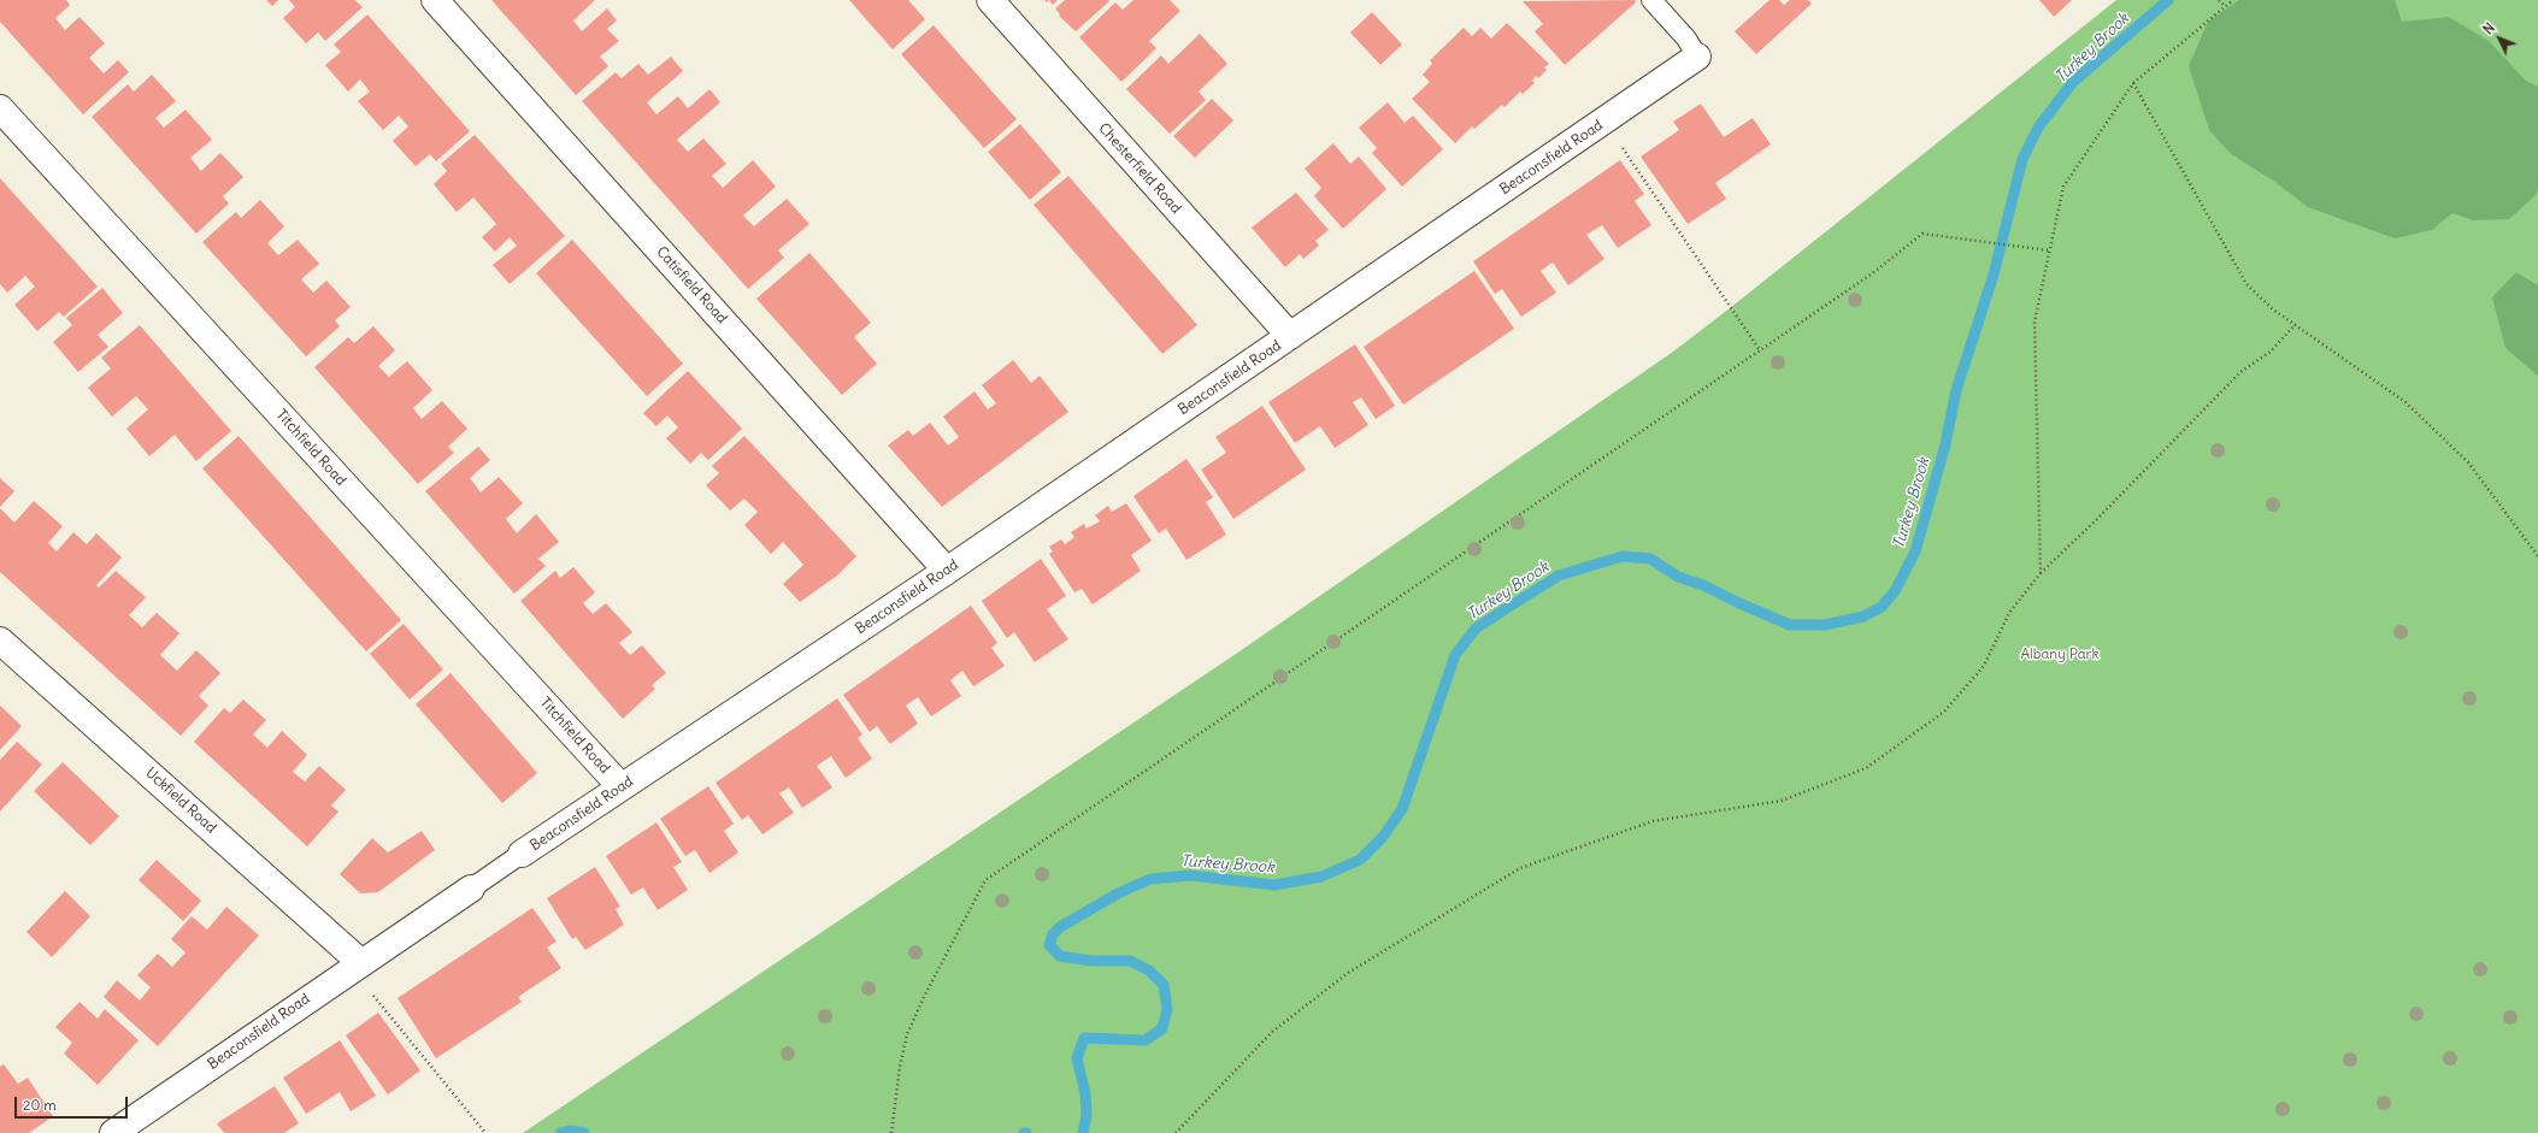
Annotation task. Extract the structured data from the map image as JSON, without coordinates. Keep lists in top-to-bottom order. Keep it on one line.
{"streets":{"street":["Beaconsfield Road","Chesterfield Road","Catisfield Road","Titchfield Road","Uckfield Road"]},"crossings":[["Beaconsfield Road","Chesterfield Road"],["Beaconsfield Road","Catisfield Road"],["Beaconsfield Road","Titchfield Road"],["Beaconsfield Road","Uckfield Road"]],"water":["Turkey Brook"],"parks":["Albany Park"],"scale_bar":"20 m","north":"top left"}
